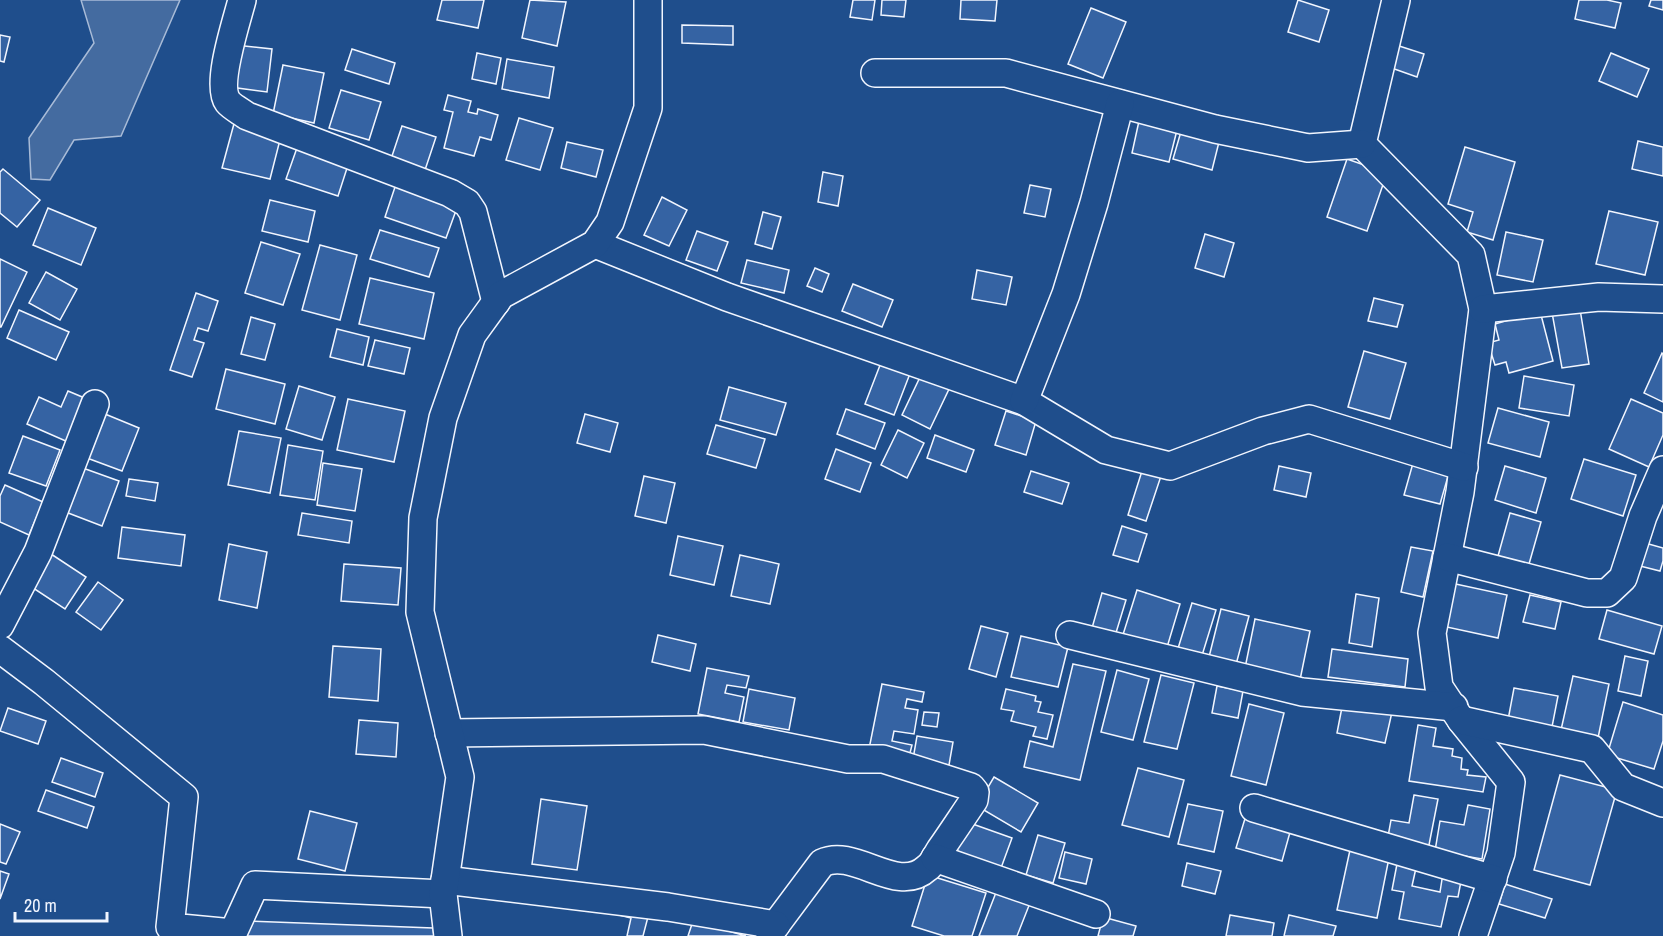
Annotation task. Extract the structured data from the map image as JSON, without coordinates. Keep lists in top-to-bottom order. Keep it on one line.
{"scale_bar":"20 m"}
